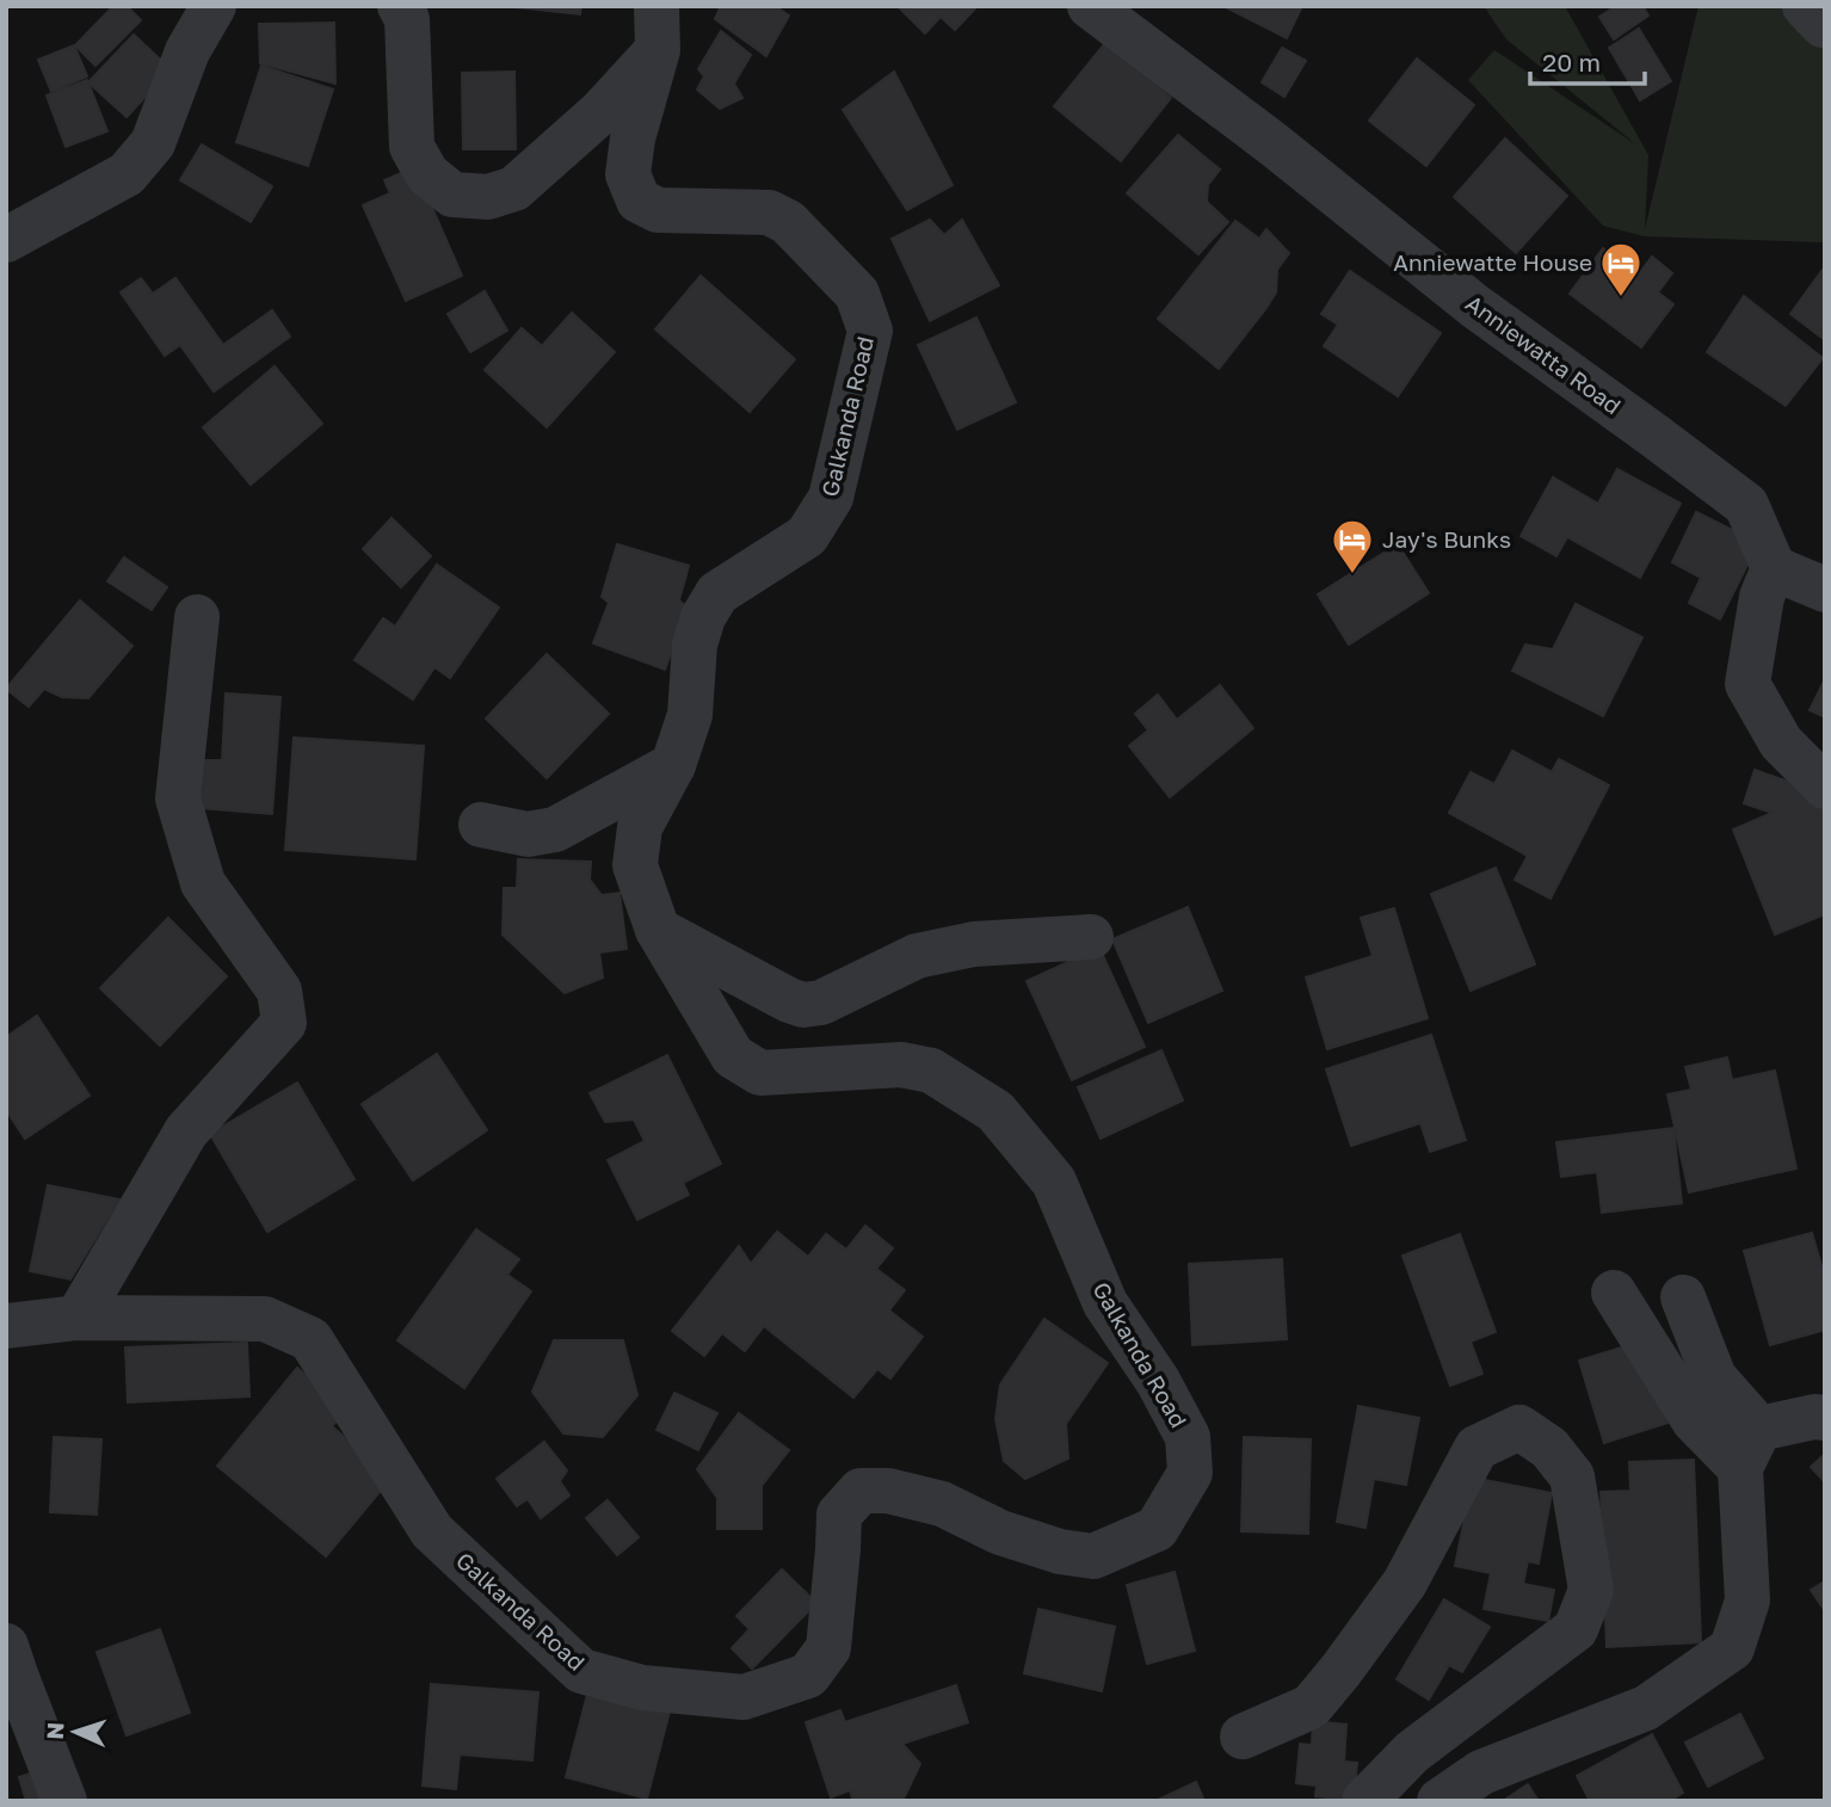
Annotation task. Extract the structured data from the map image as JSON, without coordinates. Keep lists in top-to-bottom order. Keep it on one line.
{"streets":{"street":["Anniewatta Road","Galkanda Road"]},"places":{"hotel":["Anniewatte House","Jay's Bunks"]},"scale_bar":"20 m","north":"left"}
